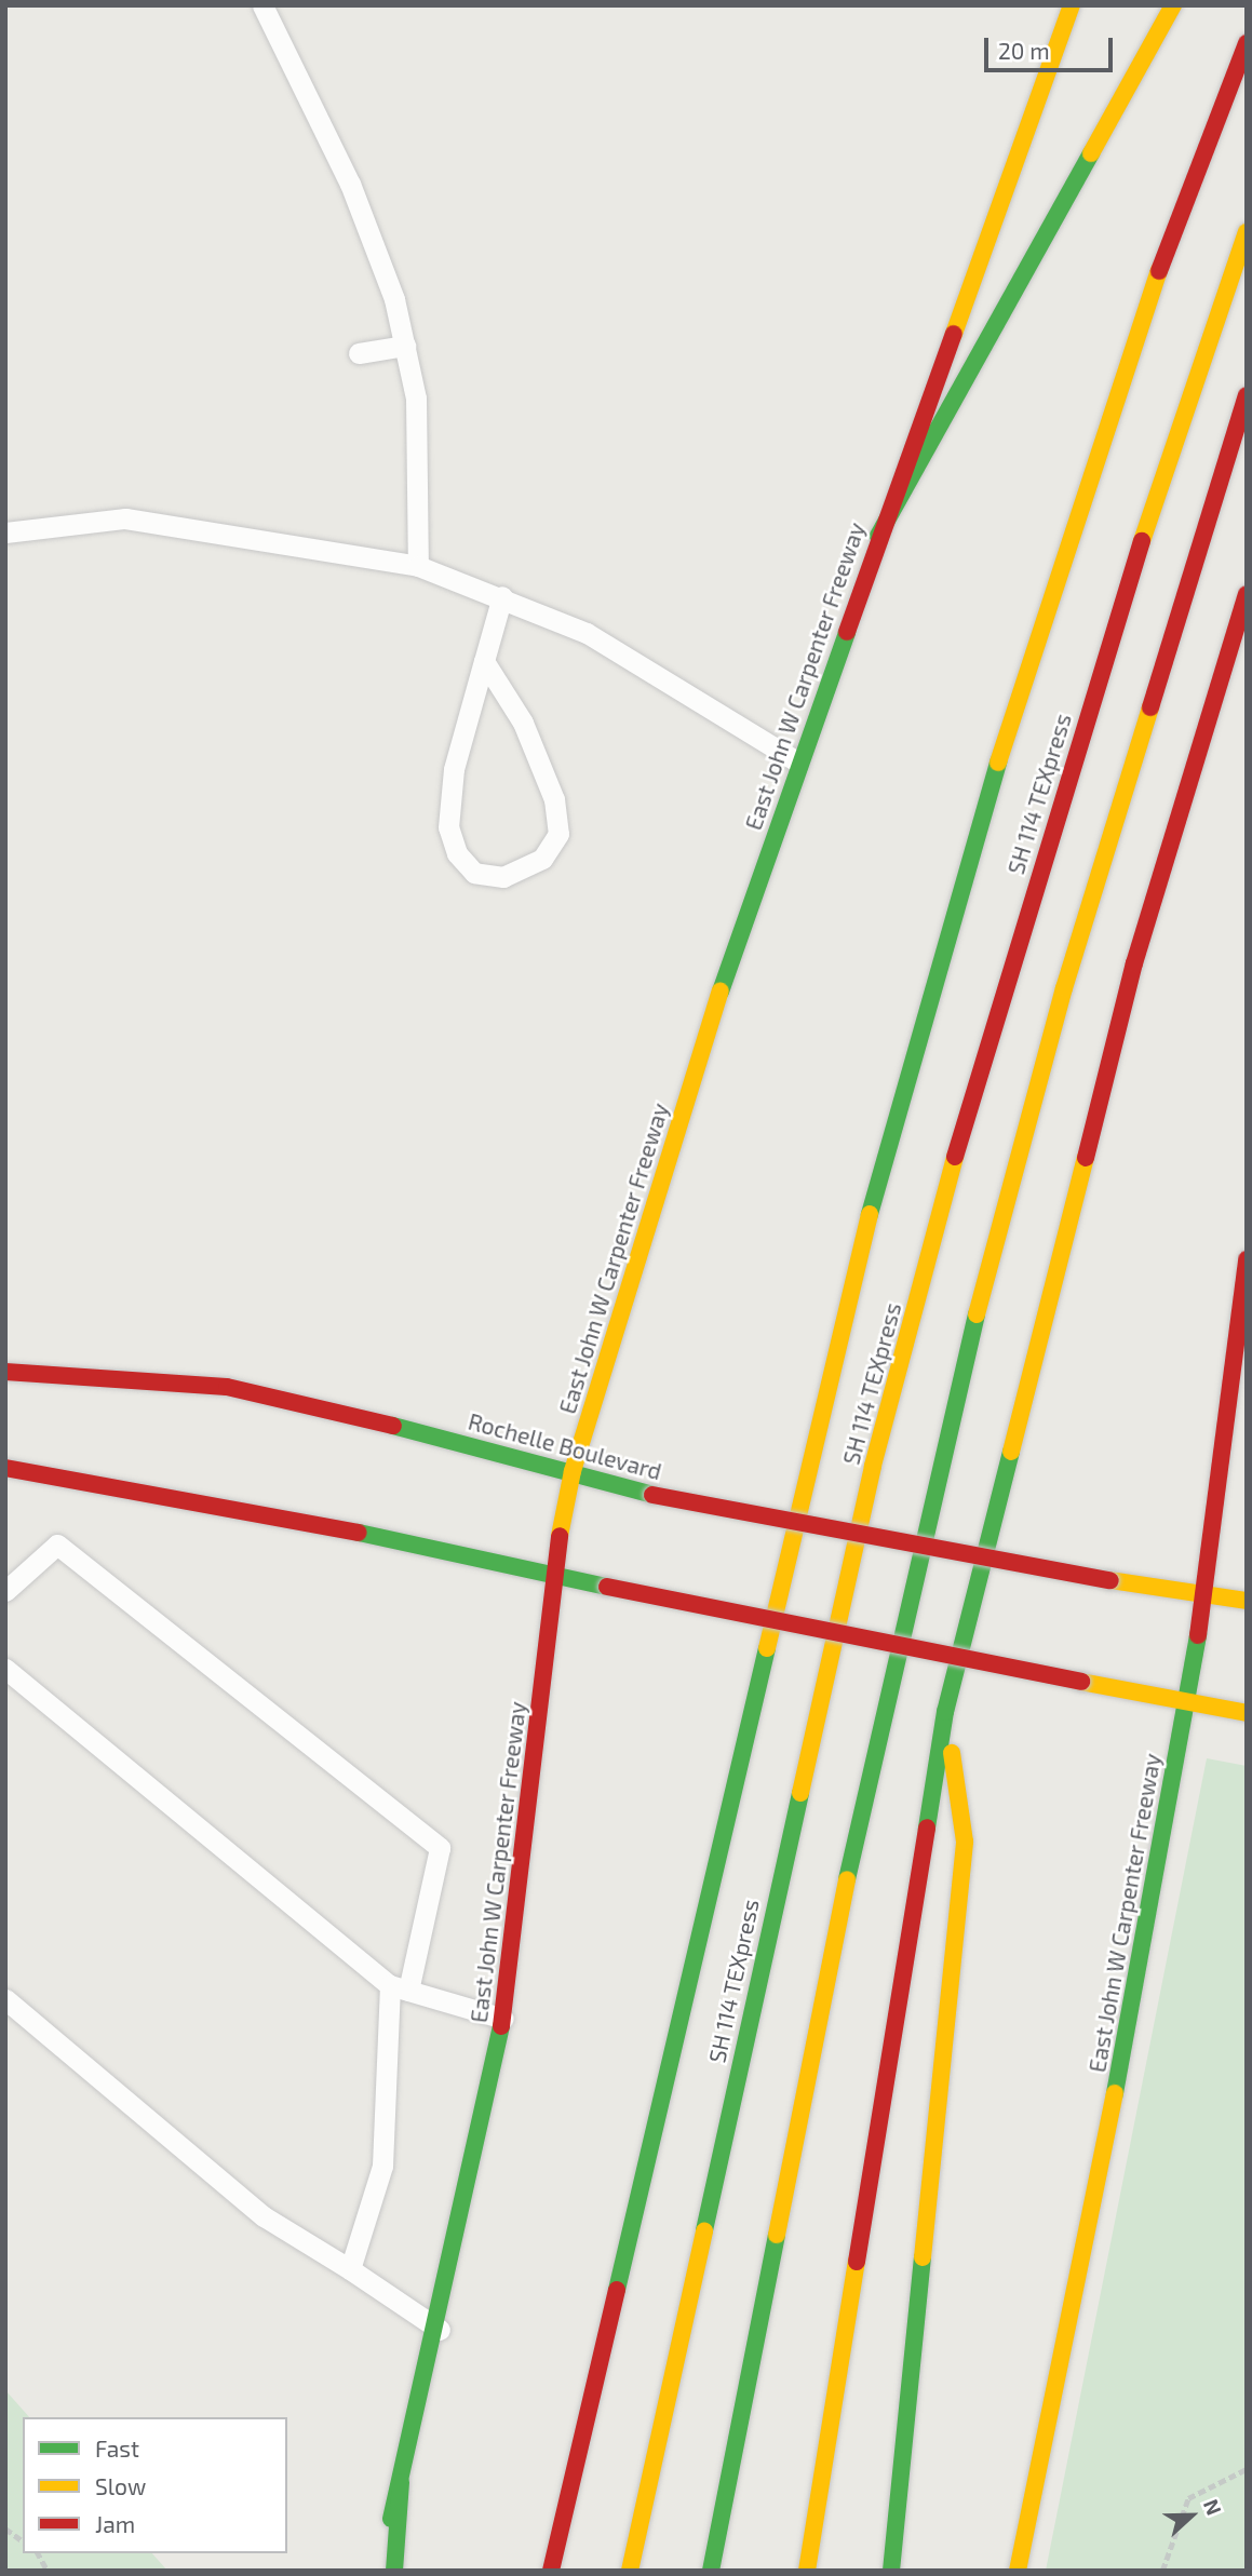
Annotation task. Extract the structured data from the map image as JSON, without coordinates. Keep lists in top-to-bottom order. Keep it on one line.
{"streets":{"main road":["East John W Carpenter Freeway","SH 114 TEXpress","Rochelle Boulevard"]},"crossings":[["East John W Carpenter Freeway","Rochelle Boulevard"]],"legend":["Fast","Slow","Jam"],"scale_bar":"20 m","north":"right"}
